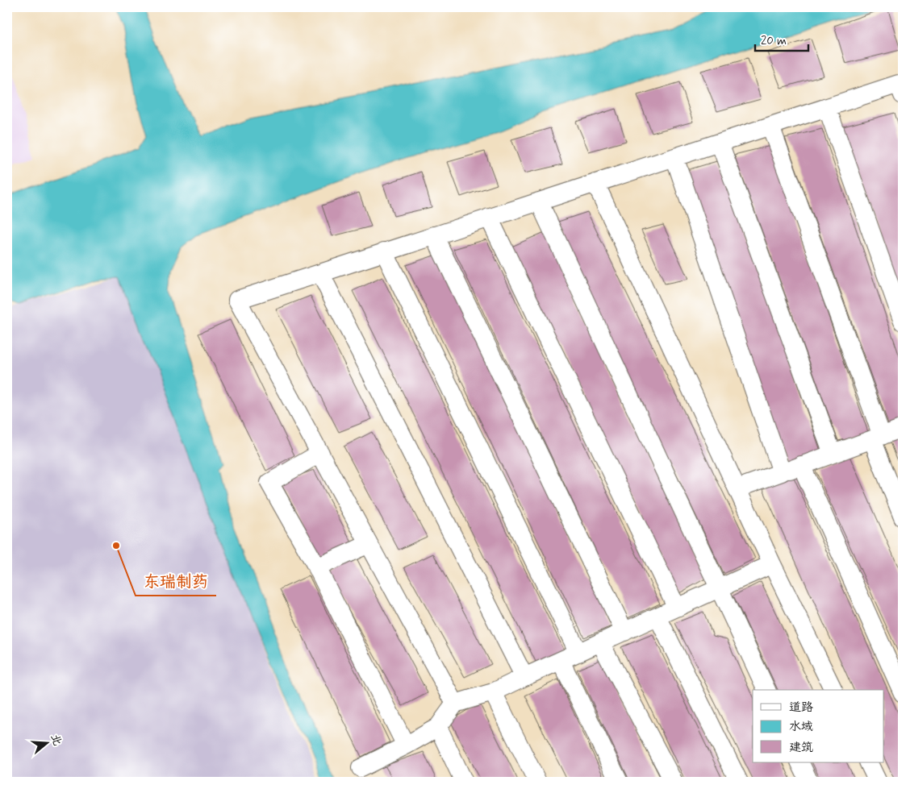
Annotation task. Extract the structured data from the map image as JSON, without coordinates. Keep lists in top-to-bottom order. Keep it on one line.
{"places":["东瑞制药"],"legend":["道路","水域","建筑"],"scale_bar":"20 m","north":"right"}
